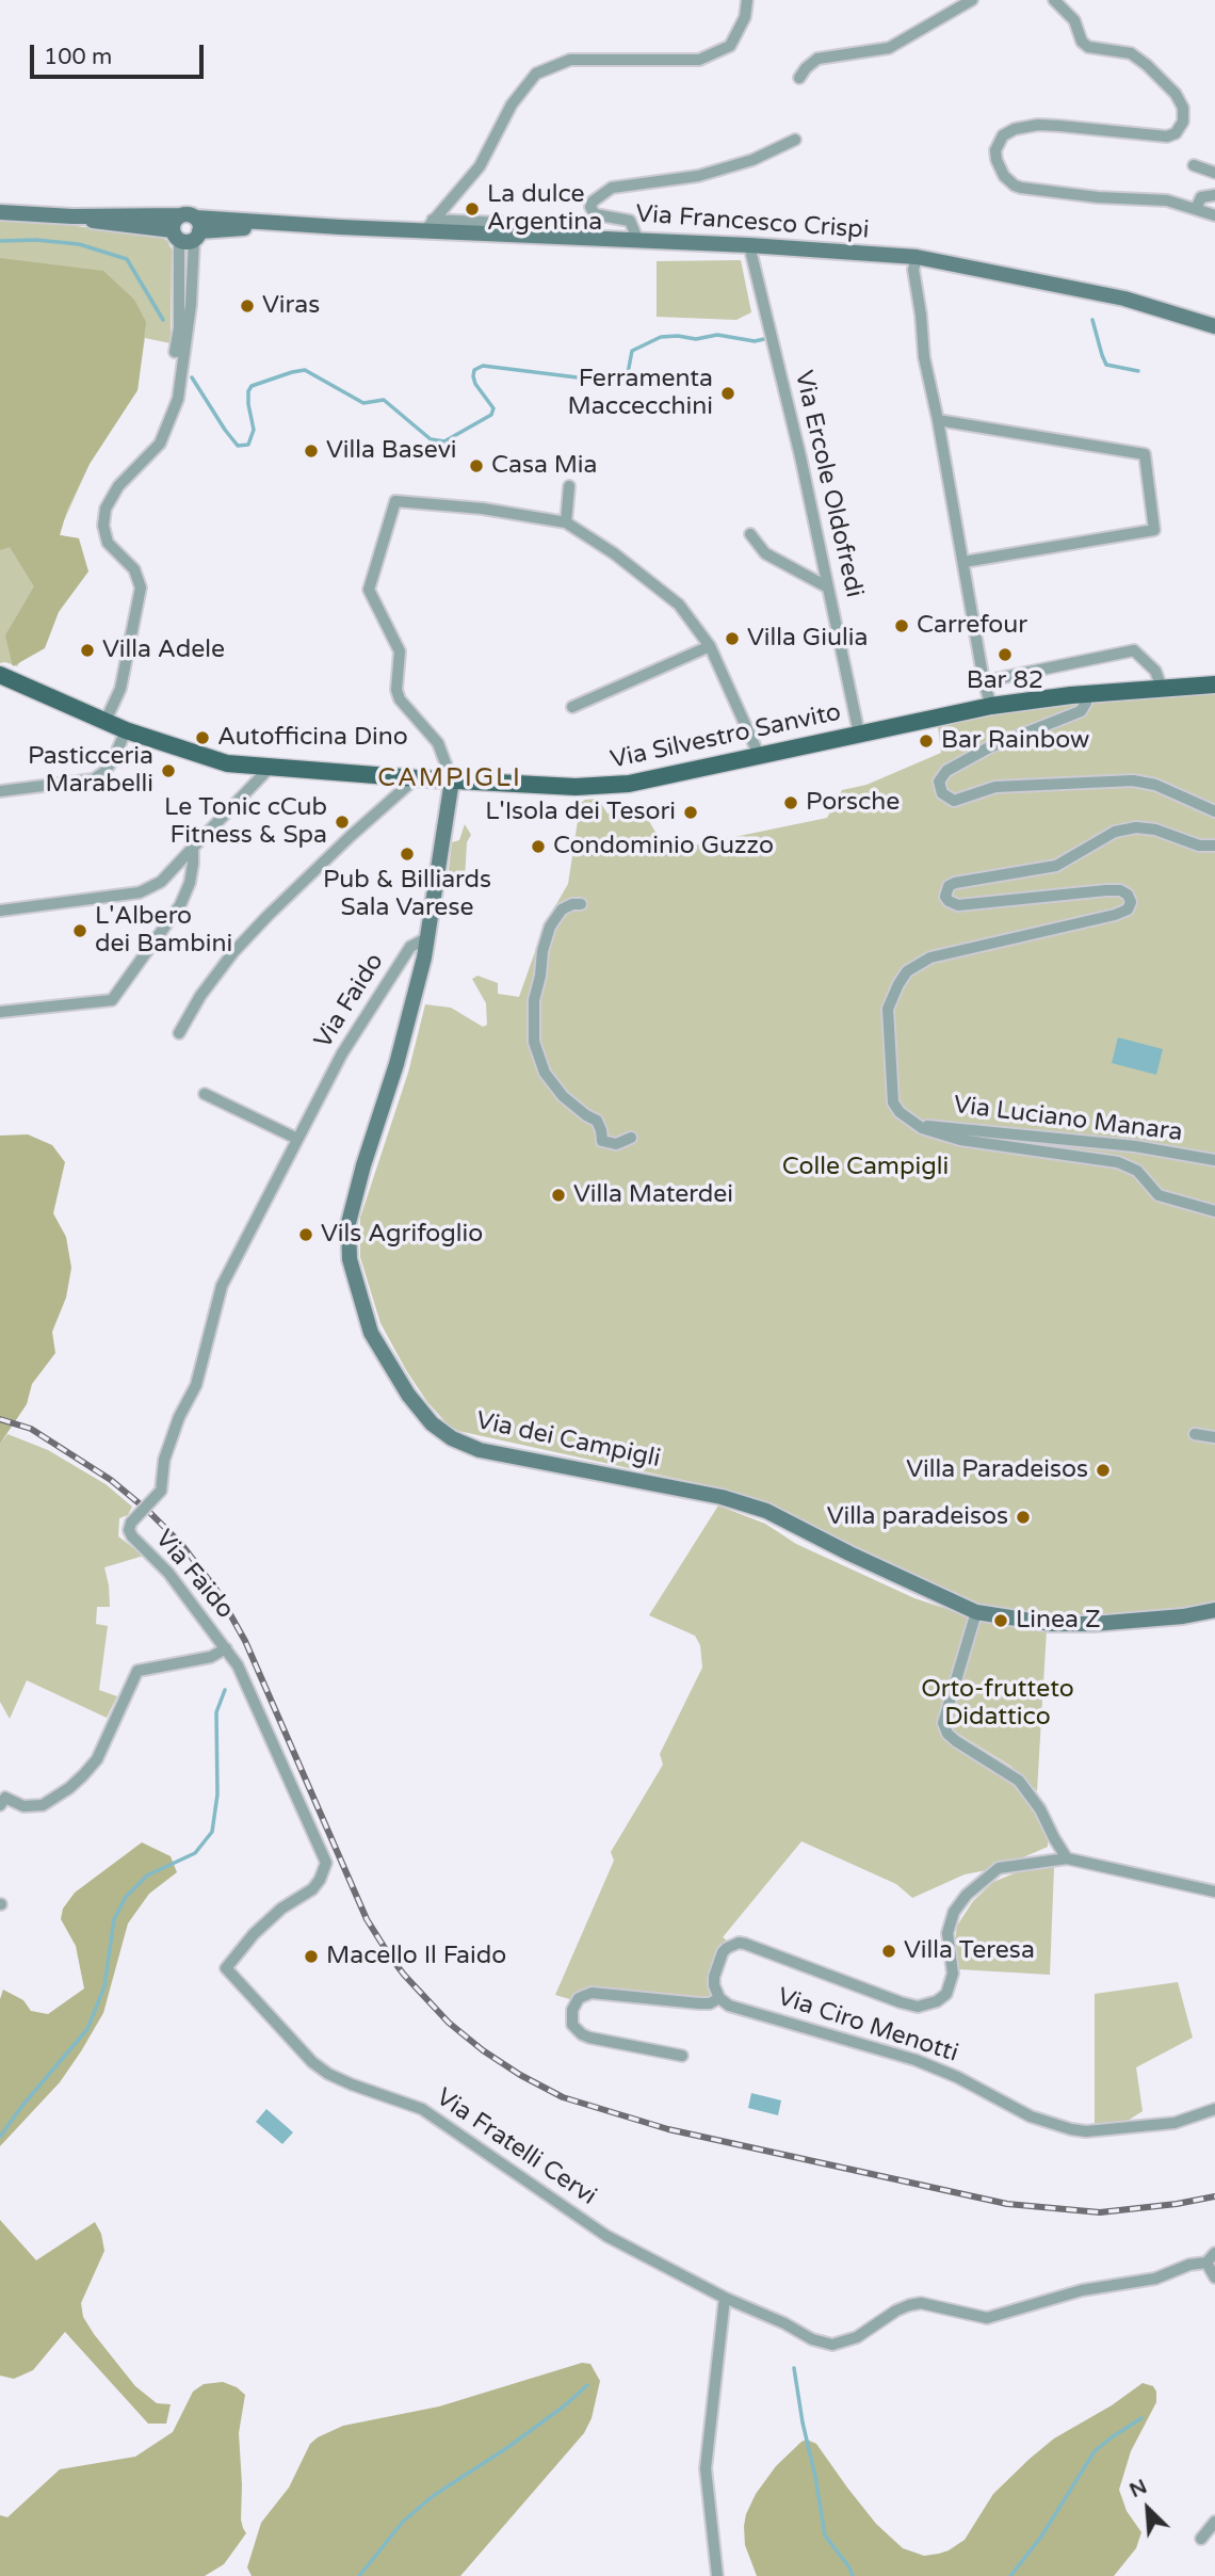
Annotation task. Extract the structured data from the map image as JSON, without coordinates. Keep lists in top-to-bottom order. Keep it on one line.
{"streets":{"main road":["Via Silvestro Sanvito"],"street":["Via Francesco Crispi","Via Ercole Oldofredi","Via Faido","Via Luciano Manara","Via dei Campigli","Via Ciro Menotti","Via Fratelli Cervi"]},"crossings":[["Via Francesco Crispi","Via Ercole Oldofredi"],["Via Ercole Oldofredi","Via Silvestro Sanvito"],["Via Silvestro Sanvito","Via dei Campigli"],["Via Faido","Via dei Campigli"],["Via Faido","Via Fratelli Cervi"]],"districts":["CAMPIGLI"],"parks":["Colle Campigli","Orto-frutteto Didattico"],"places":["La dulce Argentina","Viras","Ferramenta Maccecchini","Villa Basevi","Casa Mia","Carrefour","Villa Giulia","Villa Adele","Bar 82","Autofficina Dino","Bar Rainbow","Pasticceria Marabelli","Porsche","L'Isola dei Tesori","Le Tonic cCub Fitness & Spa","Condominio Guzzo","Pub & Billiards Sala Varese","L'Albero dei Bambini","Villa Materdei","Vils Agrifoglio","Villa Paradeisos","Villa paradeisos","Linea Z","Villa Teresa","Macello Il Faido"],"scale_bar":"100 m","north":"top left"}
